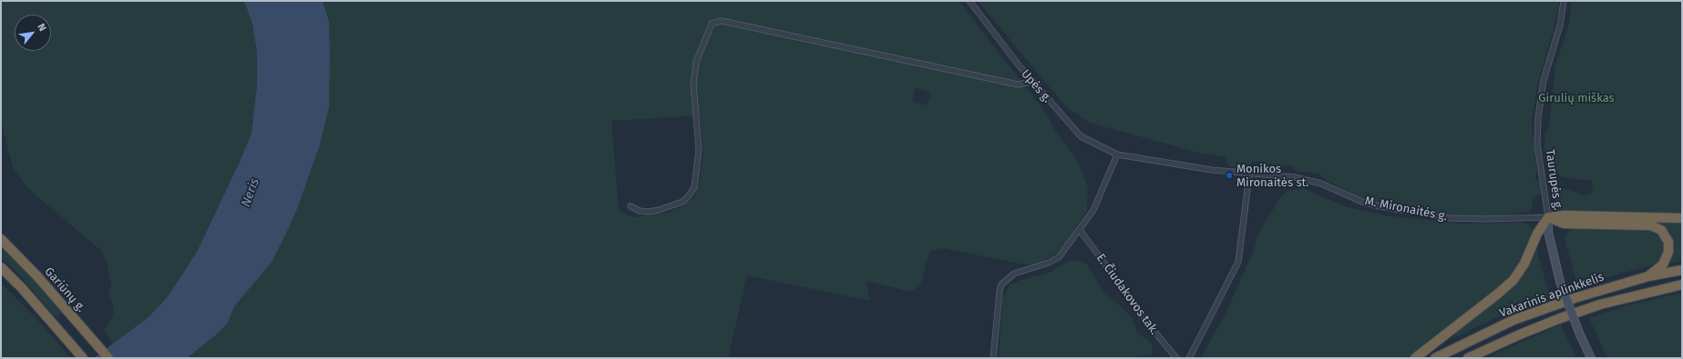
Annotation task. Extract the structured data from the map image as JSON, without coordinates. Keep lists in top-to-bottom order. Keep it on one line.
{"streets":{"highway":["Gariūnų g.","Vakarinis aplinkkelis"],"main road":["Taurupės g."],"street":["Upės g.","M. Mironaitės g.","E. Čiudakovos tak."]},"crossings":[["Upės g.","M. Mironaitės g."],["Taurupės g.","M. Mironaitės g."]],"water":["Neris"],"parks":["Girulių miškas"],"places":["Monikos Mironaitės st."],"north":"top right"}
